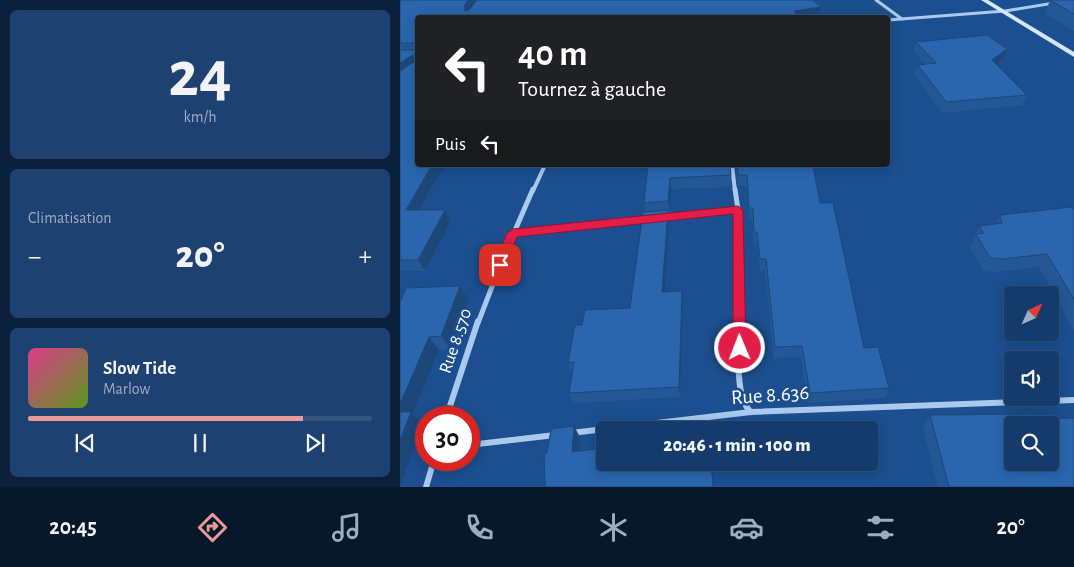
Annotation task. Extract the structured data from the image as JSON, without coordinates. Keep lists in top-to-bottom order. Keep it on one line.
{"streets":{"street":["Rue 8.570","Rue 8.636"]},"north":"top right","page":{"tile":[["24","km/h"],"Climatisation"],"turn":["40 m","Tournez à gauche"],"then":"Puis","heat":["−","20°","+"],"song":["Slow Tide","Marlow"],"limit":"30","trip":"20:46 · 1 min · 100 m","tabs":["20:45","20°"]}}
